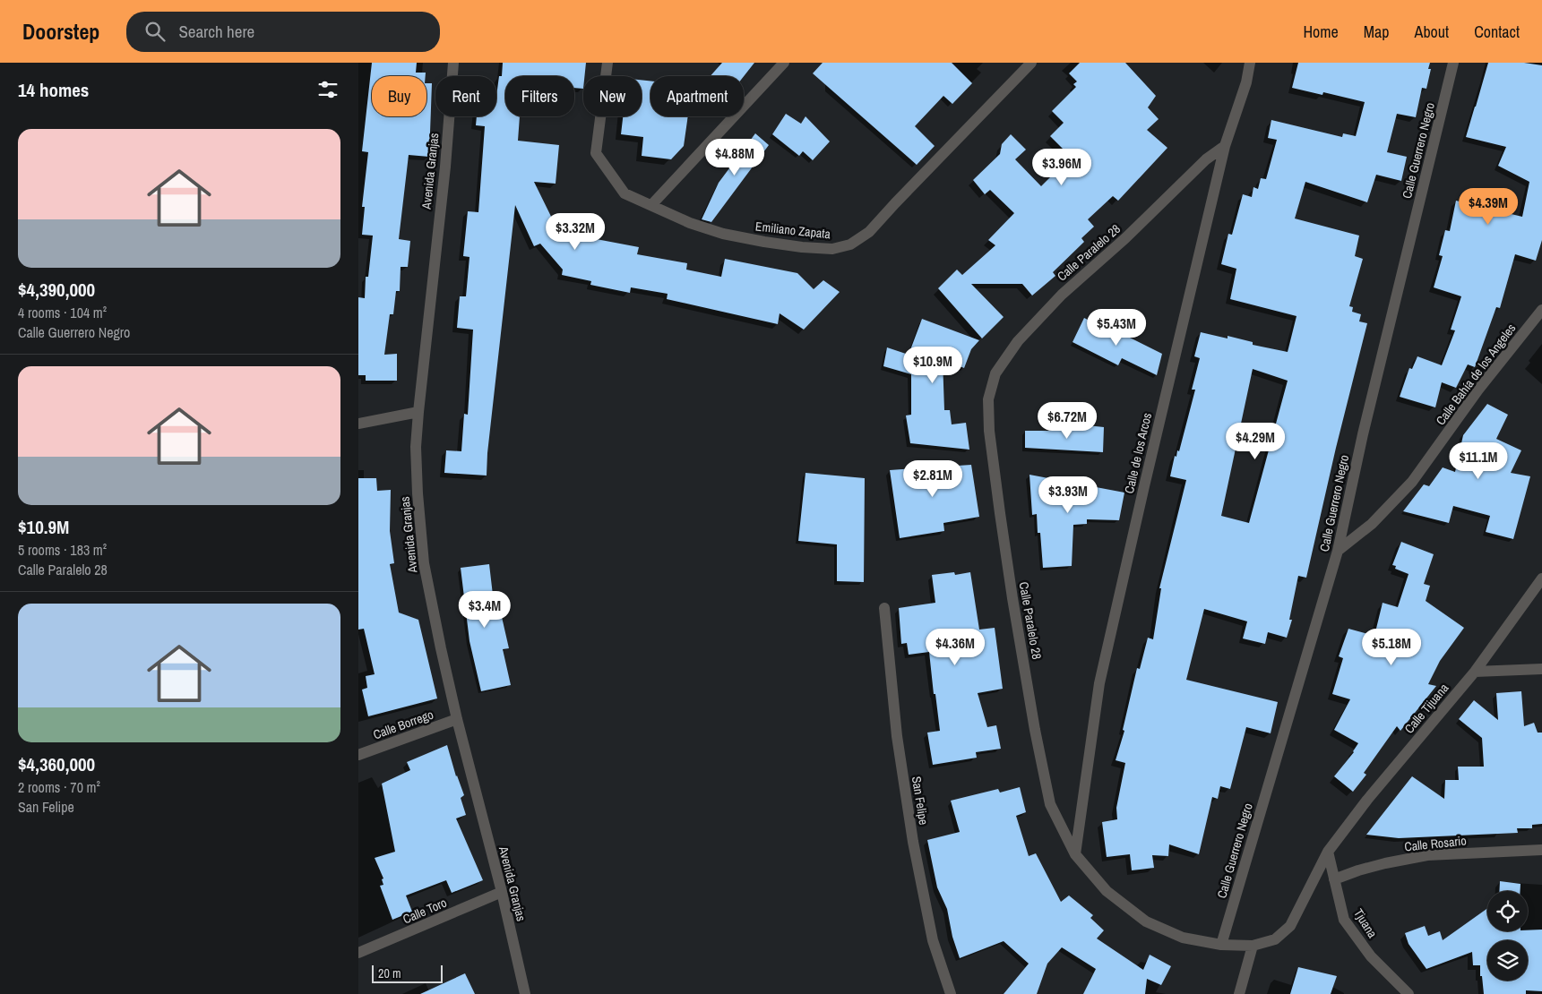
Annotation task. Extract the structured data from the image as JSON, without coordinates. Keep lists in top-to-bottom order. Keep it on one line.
{"streets":{"street":["Calle Guerrero Negro","Avenida Granjas","Emiliano Zapata","Calle Paralelo 28","Calle Bahía de los Angeles","Calle de los Arcos","Calle Tijuana","Calle Borrego","San Felipe","Calle Rosario","Calle Toro","Tjuana"]},"crossings":[["Calle Guerrero Negro","Calle Paralelo 28"],["Calle Guerrero Negro","Calle Bahía de los Angeles"],["Avenida Granjas","Calle Borrego"],["Avenida Granjas","Calle Toro"],["Calle Paralelo 28","Calle de los Arcos"],["Calle Paralelo 28","Calle Tijuana"],["Calle Paralelo 28","Tjuana"],["Calle Tijuana","Tjuana"],["Calle Rosario","Tjuana"]],"scale_bar":"20 m","page":{"header":"Doorstep","search":"Search here","nav":["Home","Map","About","Contact"],"heading":"14 homes","chip":["Buy","Rent","Filters","New","Apartment"],"list":[{"name":"$4,390,000","note":"4 rooms · 104 m² · Calle Guerrero Negro"},{"name":"$10.9M","note":"5 rooms · 183 m² · Calle Paralelo 28"},{"name":"$4,360,000","note":"2 rooms · 70 m² · San Felipe"}],"price":["$4.88M","$3.96M","$4.39M","$3.32M","$5.43M","$10.9M","$6.72M","$4.29M","$11.1M","$2.81M","$3.93M","$3.4M","$4.36M","$5.18M"],"scale":"20 m"}}
